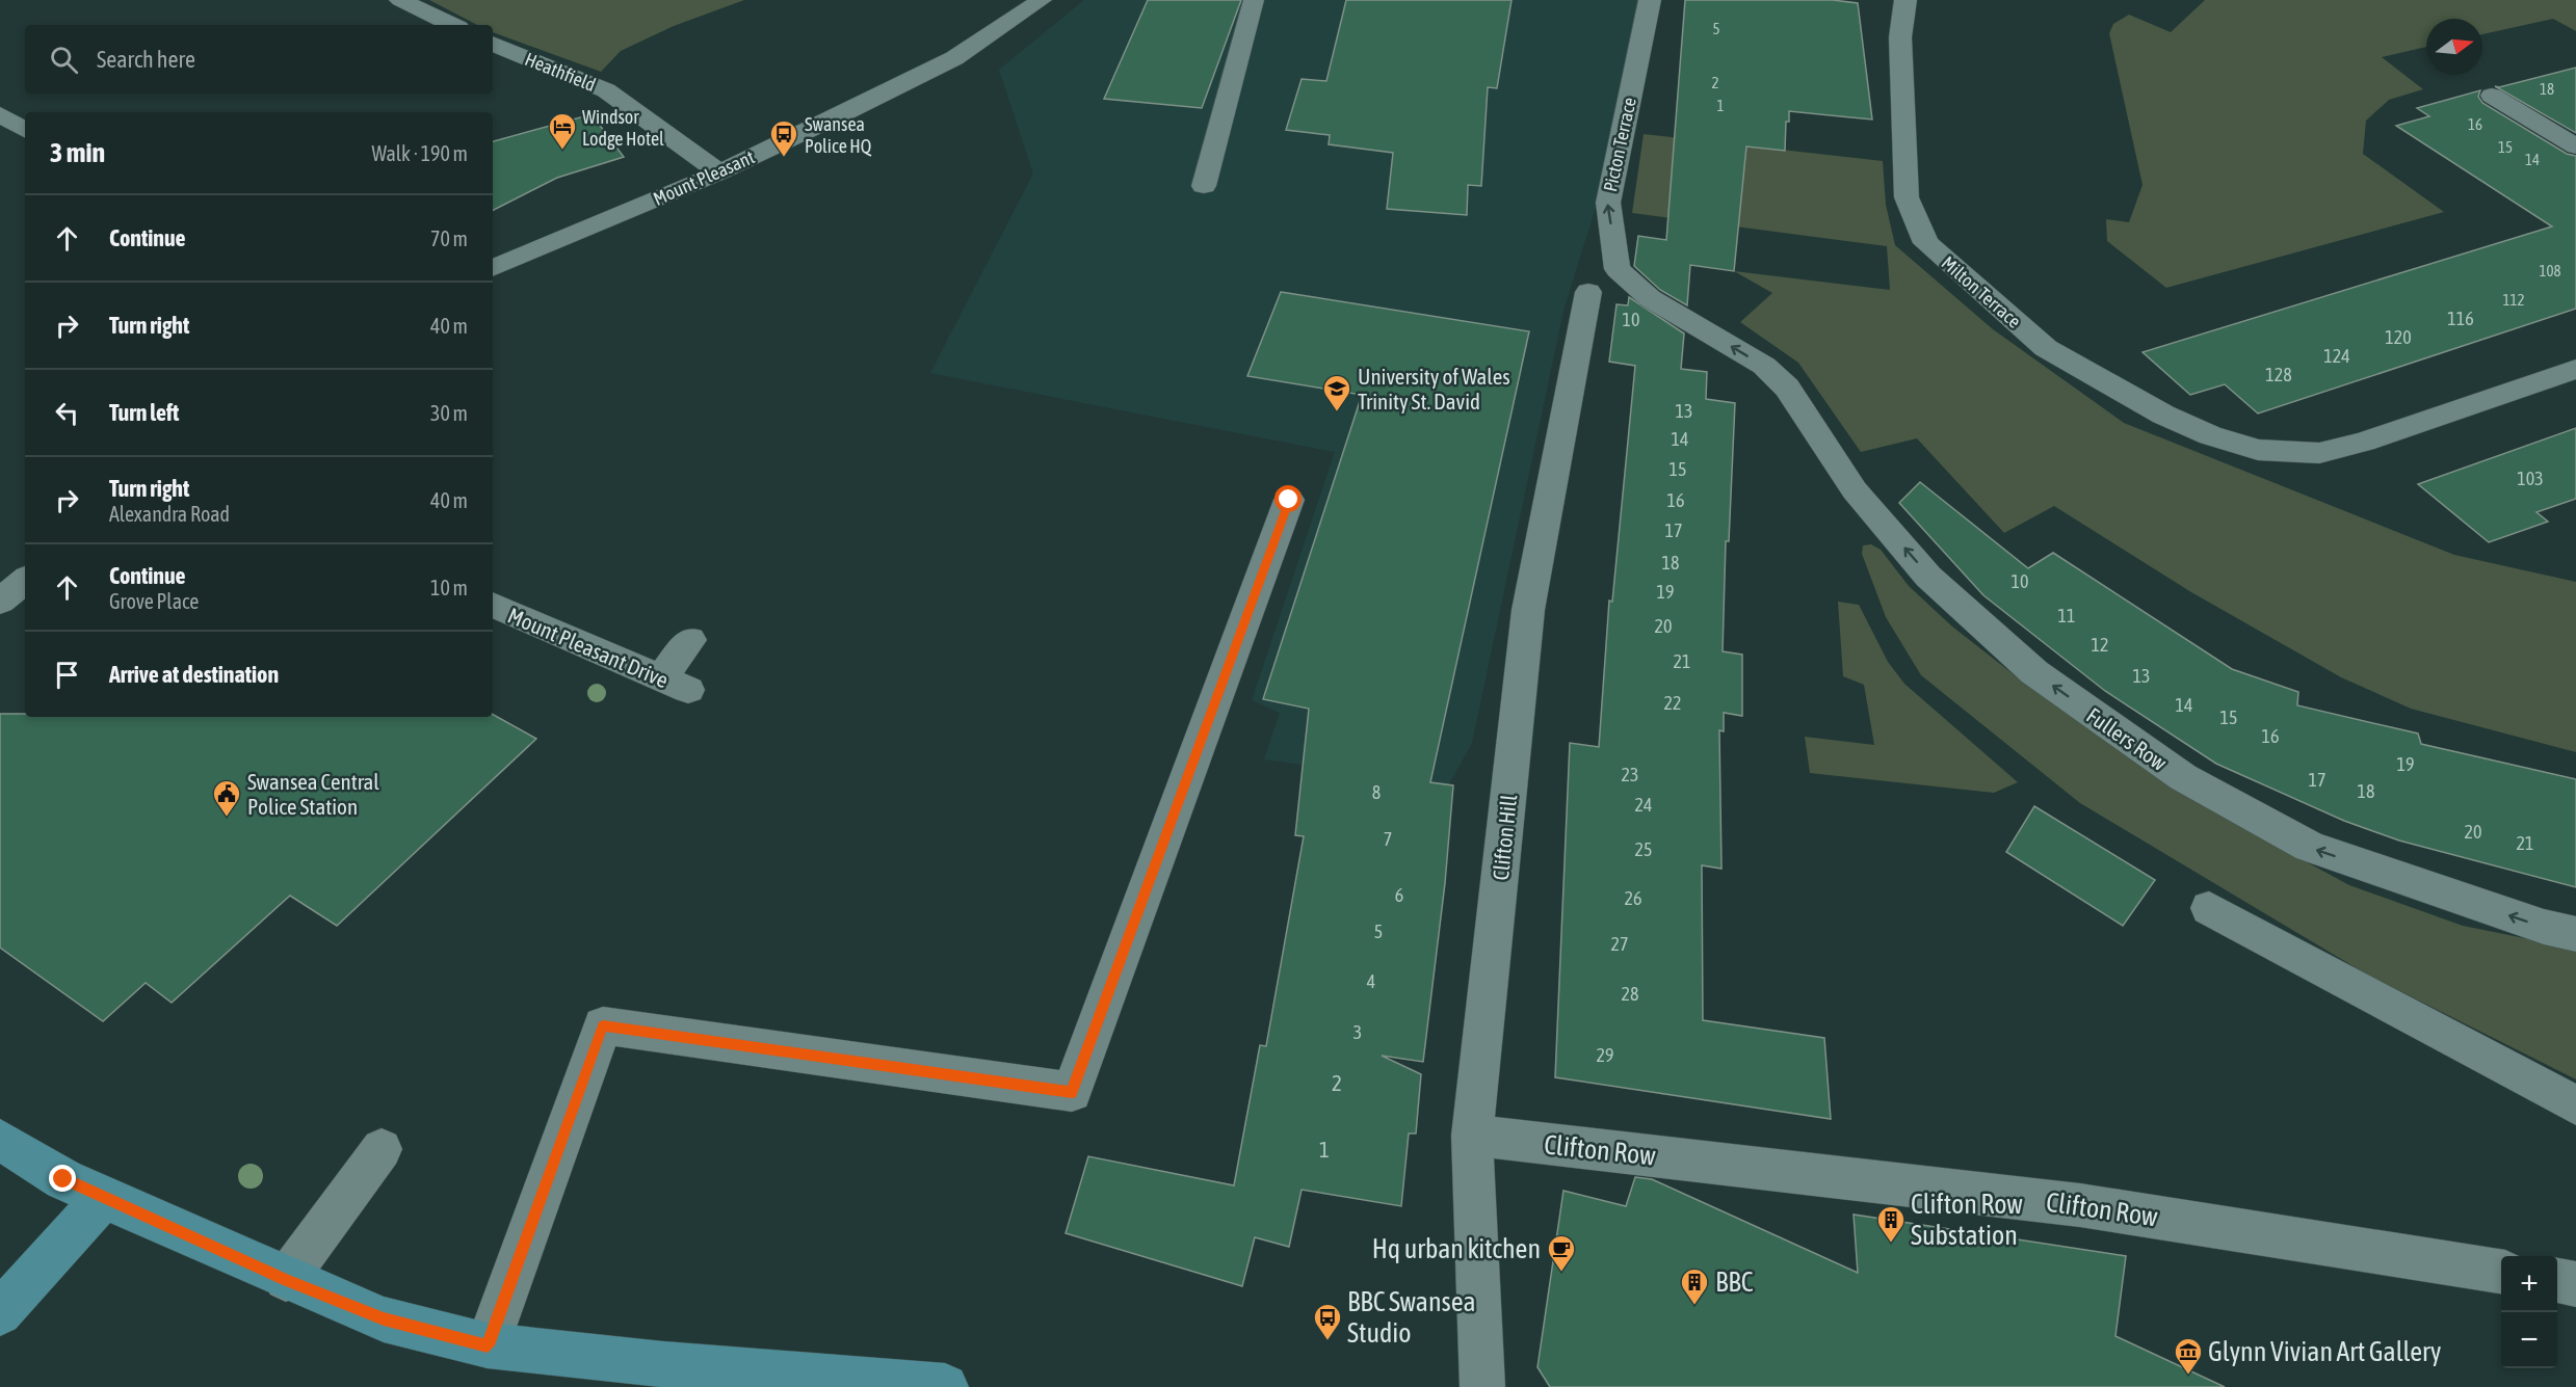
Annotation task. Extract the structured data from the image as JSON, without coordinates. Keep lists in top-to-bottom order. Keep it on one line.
{"streets":{"street":["Heathfield","Picton Terrace","Mount Pleasant","Milton Terrace","Mount Pleasant Drive","Fullers Row","Clifton Hill","Clifton Row"]},"crossings":[["Heathfield","Mount Pleasant"],["Picton Terrace","Fullers Row"],["Clifton Hill","Clifton Row"]],"one_way":["Picton Terrace"],"places":{"hotel":["Windsor Lodge Hotel"],"bus stop":["Swansea Police HQ","BBC Swansea Studio"],"school or university":["University of Wales Trinity St. David"],"public building":["Swansea Central Police Station"],"building":["Clifton Row Substation","BBC"],"cafe":["Hq urban kitchen"],"museum":["Glynn Vivian Art Gallery"]},"house_numbers":["5","2","18","1","16","15","14","108","112","116","10","120","124","128","13","14","15","103","16","17","18","10","19","11","20","12","21","13","22","14","15","16","19","23","17","18","8","24","20","7","21","25","6","26","5","27","4","28","3","29","2","1"],"north":"right","page":{"search":"Search here","heading":["3 min","Walk · 190 m"],"list":[["Continue","70 m"],["Turn right","40 m"],["Turn left","30 m"],["Turn right","Alexandra Road","40 m"],["Continue","Grove Place","10 m"],"Arrive at destination"],"map_buttons":["+","−"]}}
